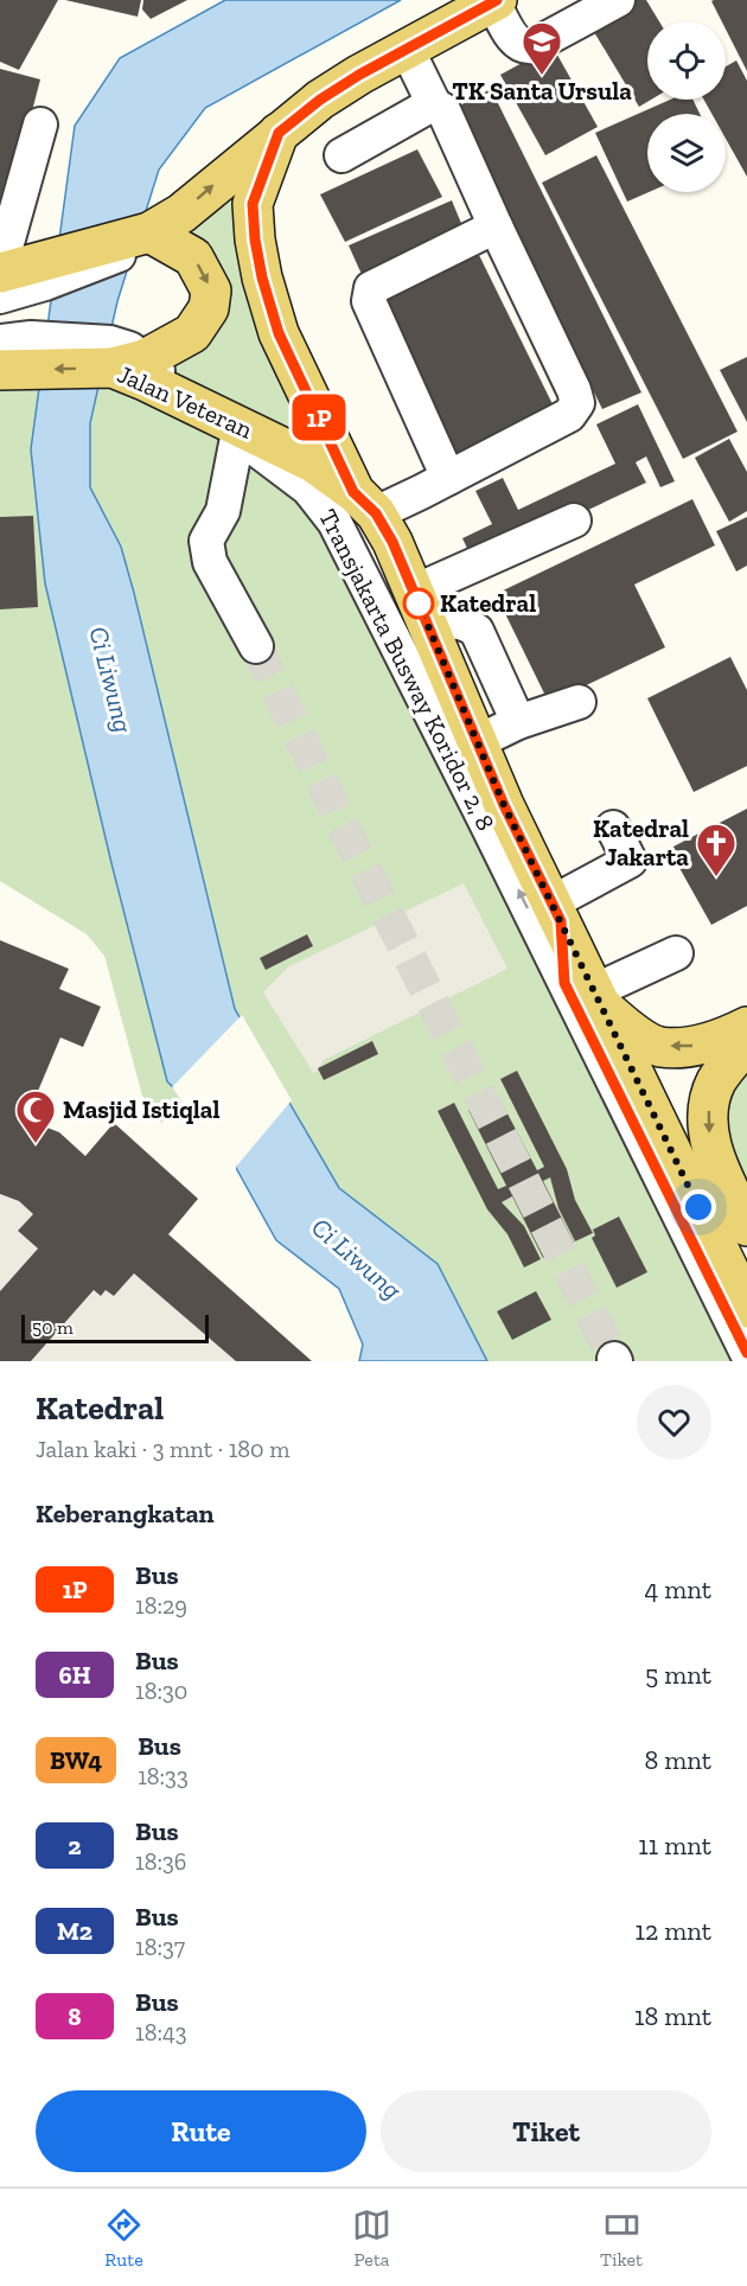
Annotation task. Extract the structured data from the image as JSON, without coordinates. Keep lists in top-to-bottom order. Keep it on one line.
{"streets":{"main road":["Jalan Veteran"],"lane":["Transjakarta Busway Koridor 2, 8"]},"crossings":[["Jalan Veteran","Transjakarta Busway Koridor 2, 8"]],"one_way":["Transjakarta Busway Koridor 2, 8"],"water":["Ci Liwung"],"places":{"school or university":["TK Santa Ursula"],"other":["Katedral"],"church":["Katedral Jakarta"],"mosque":["Masjid Istiqlal"]},"lines":["bus line 1P"],"scale_bar":"50 m","page":{"on_map":"1P","scale":"50 m","heading":[["Katedral","Jalan kaki · 3 mnt · 180 m"],"Keberangkatan"],"list":[{"mark":"1P","name":"Bus","note":"18:29","value":"4 mnt"},{"mark":"6H","name":"Bus","note":"18:30","value":"5 mnt"},{"mark":"BW4","name":"Bus","note":"18:33","value":"8 mnt"},{"mark":"2","name":"Bus","note":"18:36","value":"11 mnt"},{"mark":"M2","name":"Bus","note":"18:37","value":"12 mnt"},{"mark":"8","name":"Bus","note":"18:43","value":"18 mnt"}],"buttons":["Rute","Tiket"],"tabs":["Rute","Peta","Tiket"]}}
